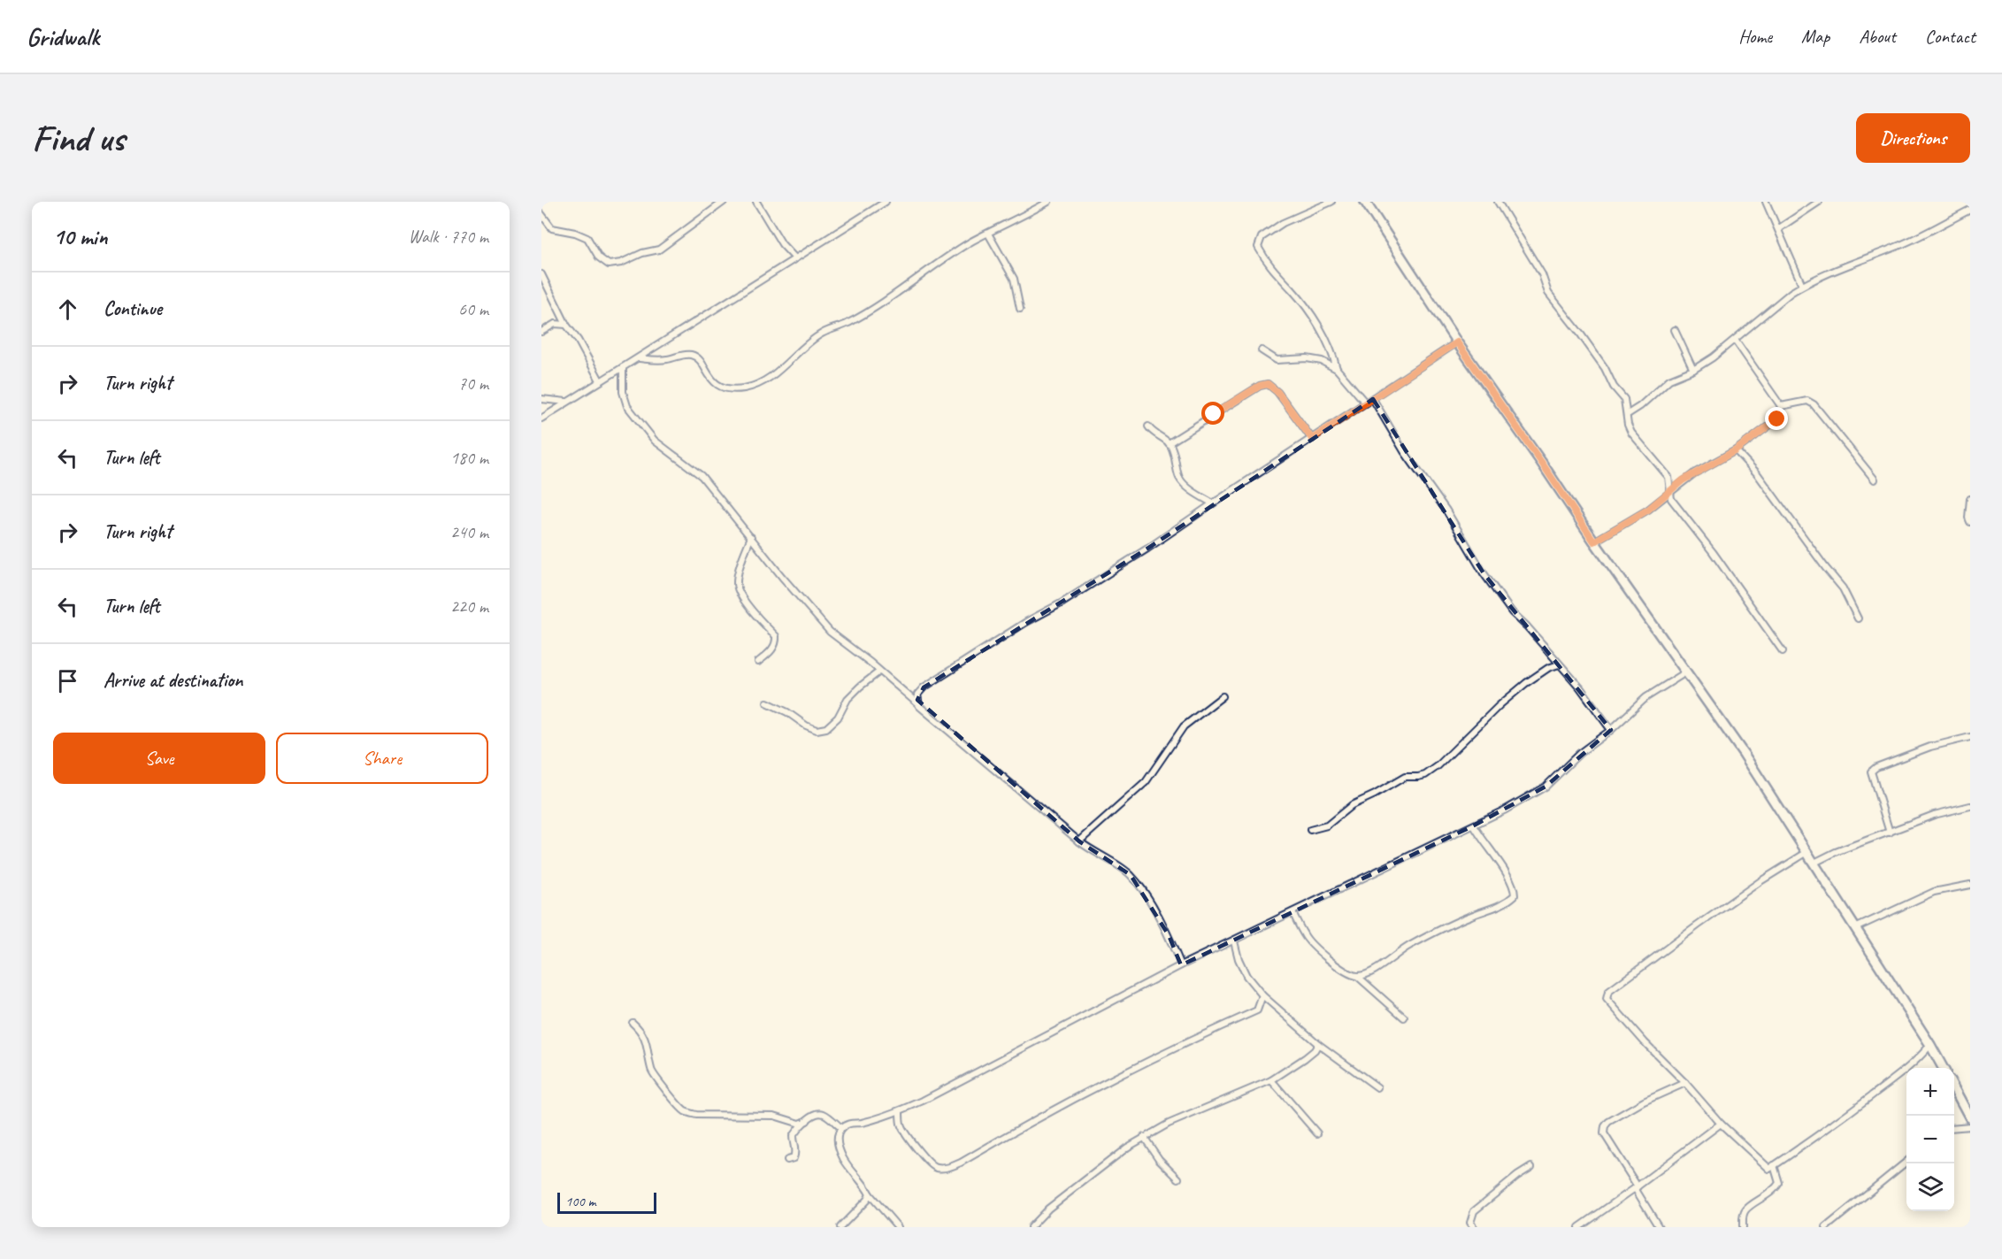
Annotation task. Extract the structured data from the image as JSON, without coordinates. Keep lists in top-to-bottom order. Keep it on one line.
{"scale_bar":"100 m","page":{"header":"Gridwalk","nav":["Home","Map","About","Contact"],"buttons":["Directions",["Save","Share"]],"title":"Find us","heading":["10 min","Walk · 770 m"],"list":[["Continue","60 m"],["Turn right","70 m"],["Turn left","180 m"],["Turn right","240 m"],["Turn left","220 m"],"Arrive at destination"],"map_buttons":["+","−"],"scale":"100 m"}}
